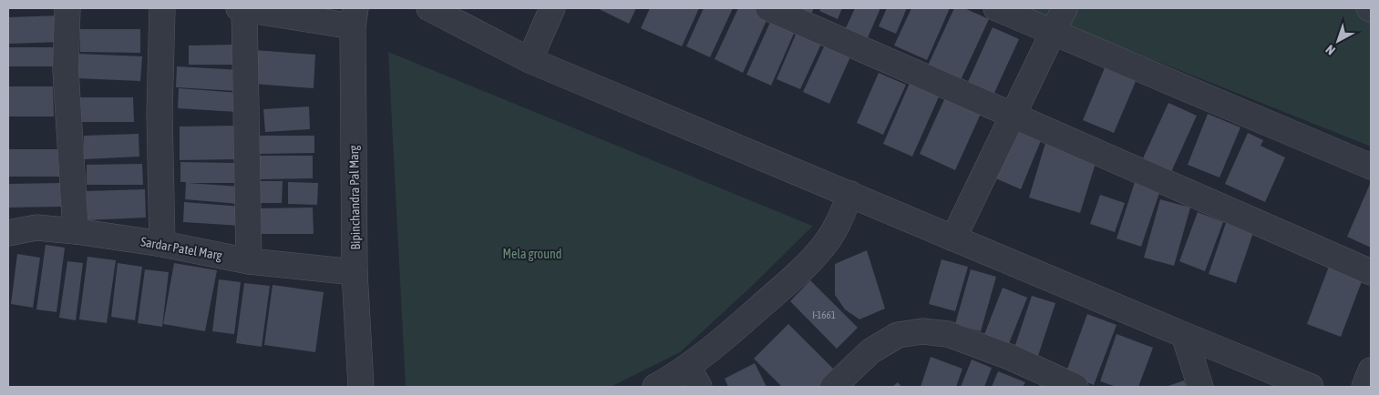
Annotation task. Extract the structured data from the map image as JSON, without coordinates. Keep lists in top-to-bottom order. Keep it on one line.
{"streets":{"street":["Bipinchandra Pal Marg","Sardar Patel Marg"]},"crossings":[["Bipinchandra Pal Marg","Sardar Patel Marg"]],"parks":["Mela ground"],"house_numbers":["I-1661"],"north":"bottom left"}
